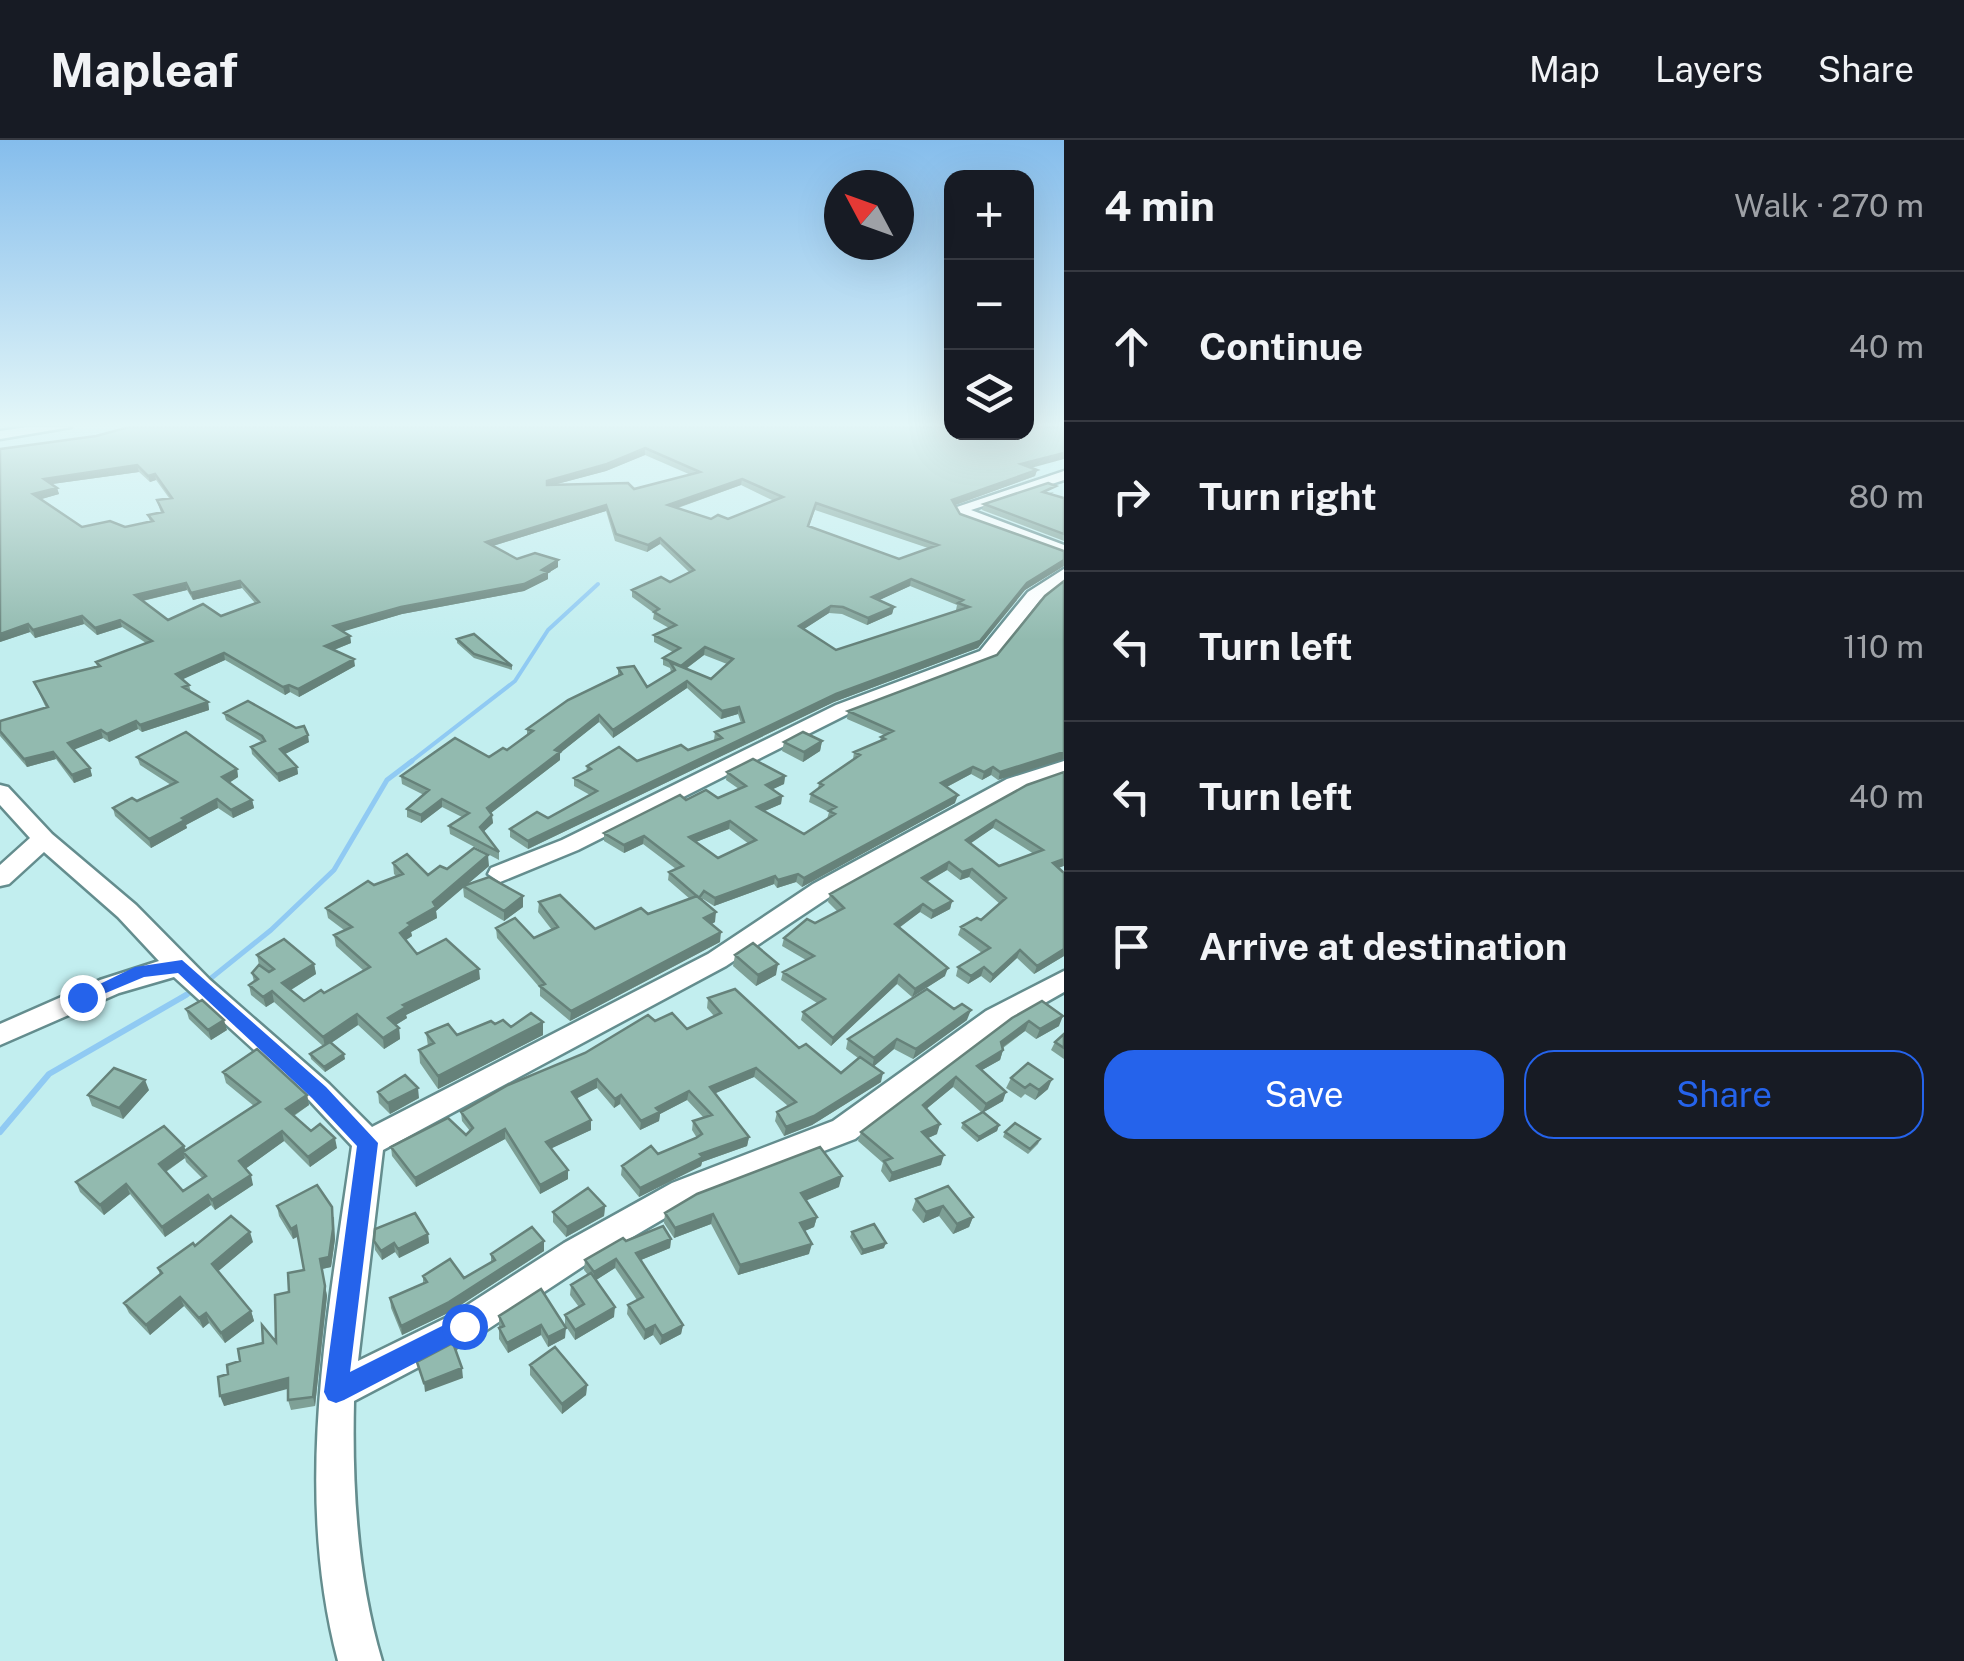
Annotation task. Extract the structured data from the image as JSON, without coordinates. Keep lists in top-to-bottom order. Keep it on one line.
{"north":"top left","page":{"header":"Mapleaf","nav":["Map","Layers","Share"],"heading":["4 min","Walk · 270 m"],"map_buttons":["+","−"],"list":[["Continue","40 m"],["Turn right","80 m"],["Turn left","110 m"],["Turn left","40 m"],"Arrive at destination"],"buttons":["Save","Share"]}}
